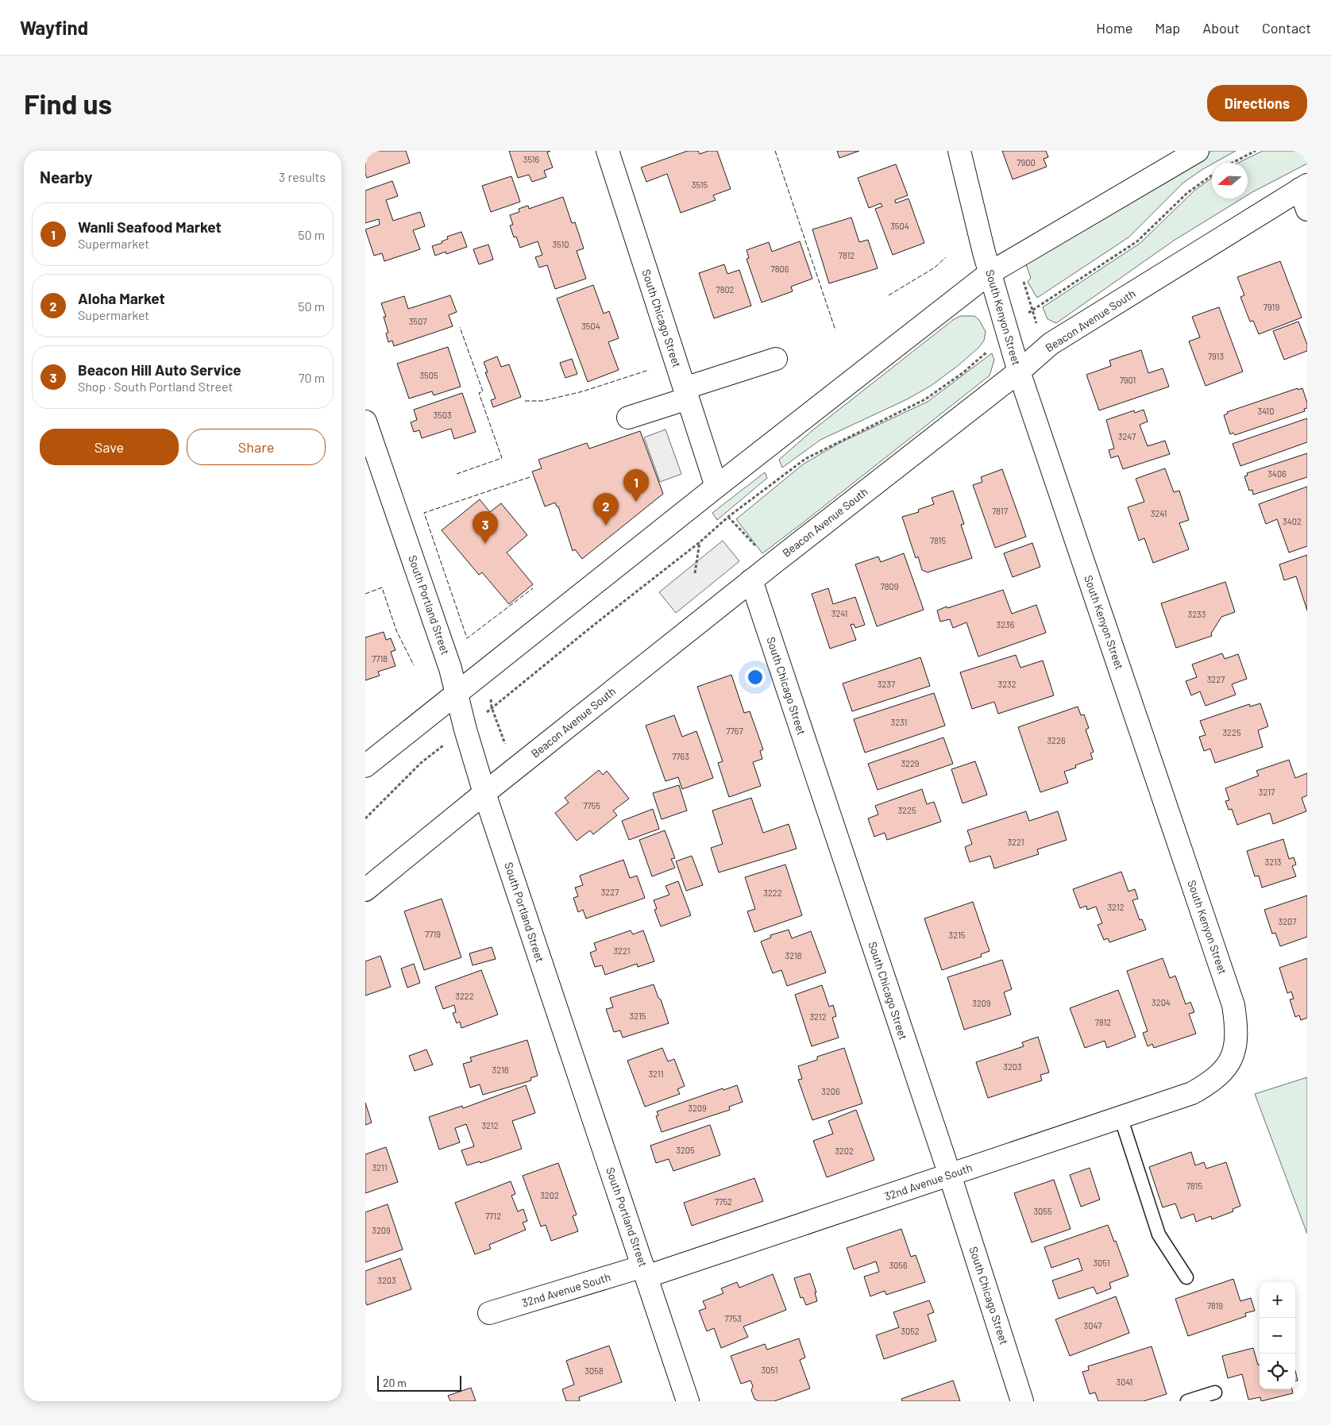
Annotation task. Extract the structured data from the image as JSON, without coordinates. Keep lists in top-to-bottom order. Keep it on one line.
{"streets":{"street":["South Kenyon Street","South Chicago Street","Beacon Avenue South","South Portland Street","32nd Avenue South"]},"crossings":[["South Kenyon Street","Beacon Avenue South"],["South Kenyon Street","32nd Avenue South"],["South Chicago Street","Beacon Avenue South"],["South Chicago Street","32nd Avenue South"],["Beacon Avenue South","South Portland Street"],["South Portland Street","32nd Avenue South"]],"house_numbers":["3516","7900","3515","3504","3510","7812","7806","7802","7919","3507","3504","7913","3505","7901","3410","3503","3247","3406","7817","3241","3402","7815","7809","3241","3233","3236","7718","3227","3237","3232","3231","7767","3225","3226","7763","3229","3217","7755","3225","3221","3213","3227","3222","3212","3207","7719","3215","3221","3218","3222","3204","3209","3215","3212","7812","3203","3218","3211","3206","3209","3212","3205","3202","3211","7815","3202","7752","3055","7712","3209","3051","3056","3203","7819","7753","3047","3052","3051","3058","3041"],"scale_bar":"20 m","north":"left","page":{"header":"Wayfind","nav":["Home","Map","About","Contact"],"buttons":["Directions",["Save","Share"]],"title":"Find us","heading":["Nearby","3 results"],"list":[{"mark":"1","name":"Wanli Seafood Market","note":"Supermarket","value":"50 m"},{"mark":"2","name":"Aloha Market","note":"Supermarket","value":"50 m"},{"mark":"3","name":"Beacon Hill Auto Service","note":"Shop · South Portland Street","value":"70 m"}],"pins":["1","2","3"],"map_buttons":["+","−"],"scale":"20 m"}}
